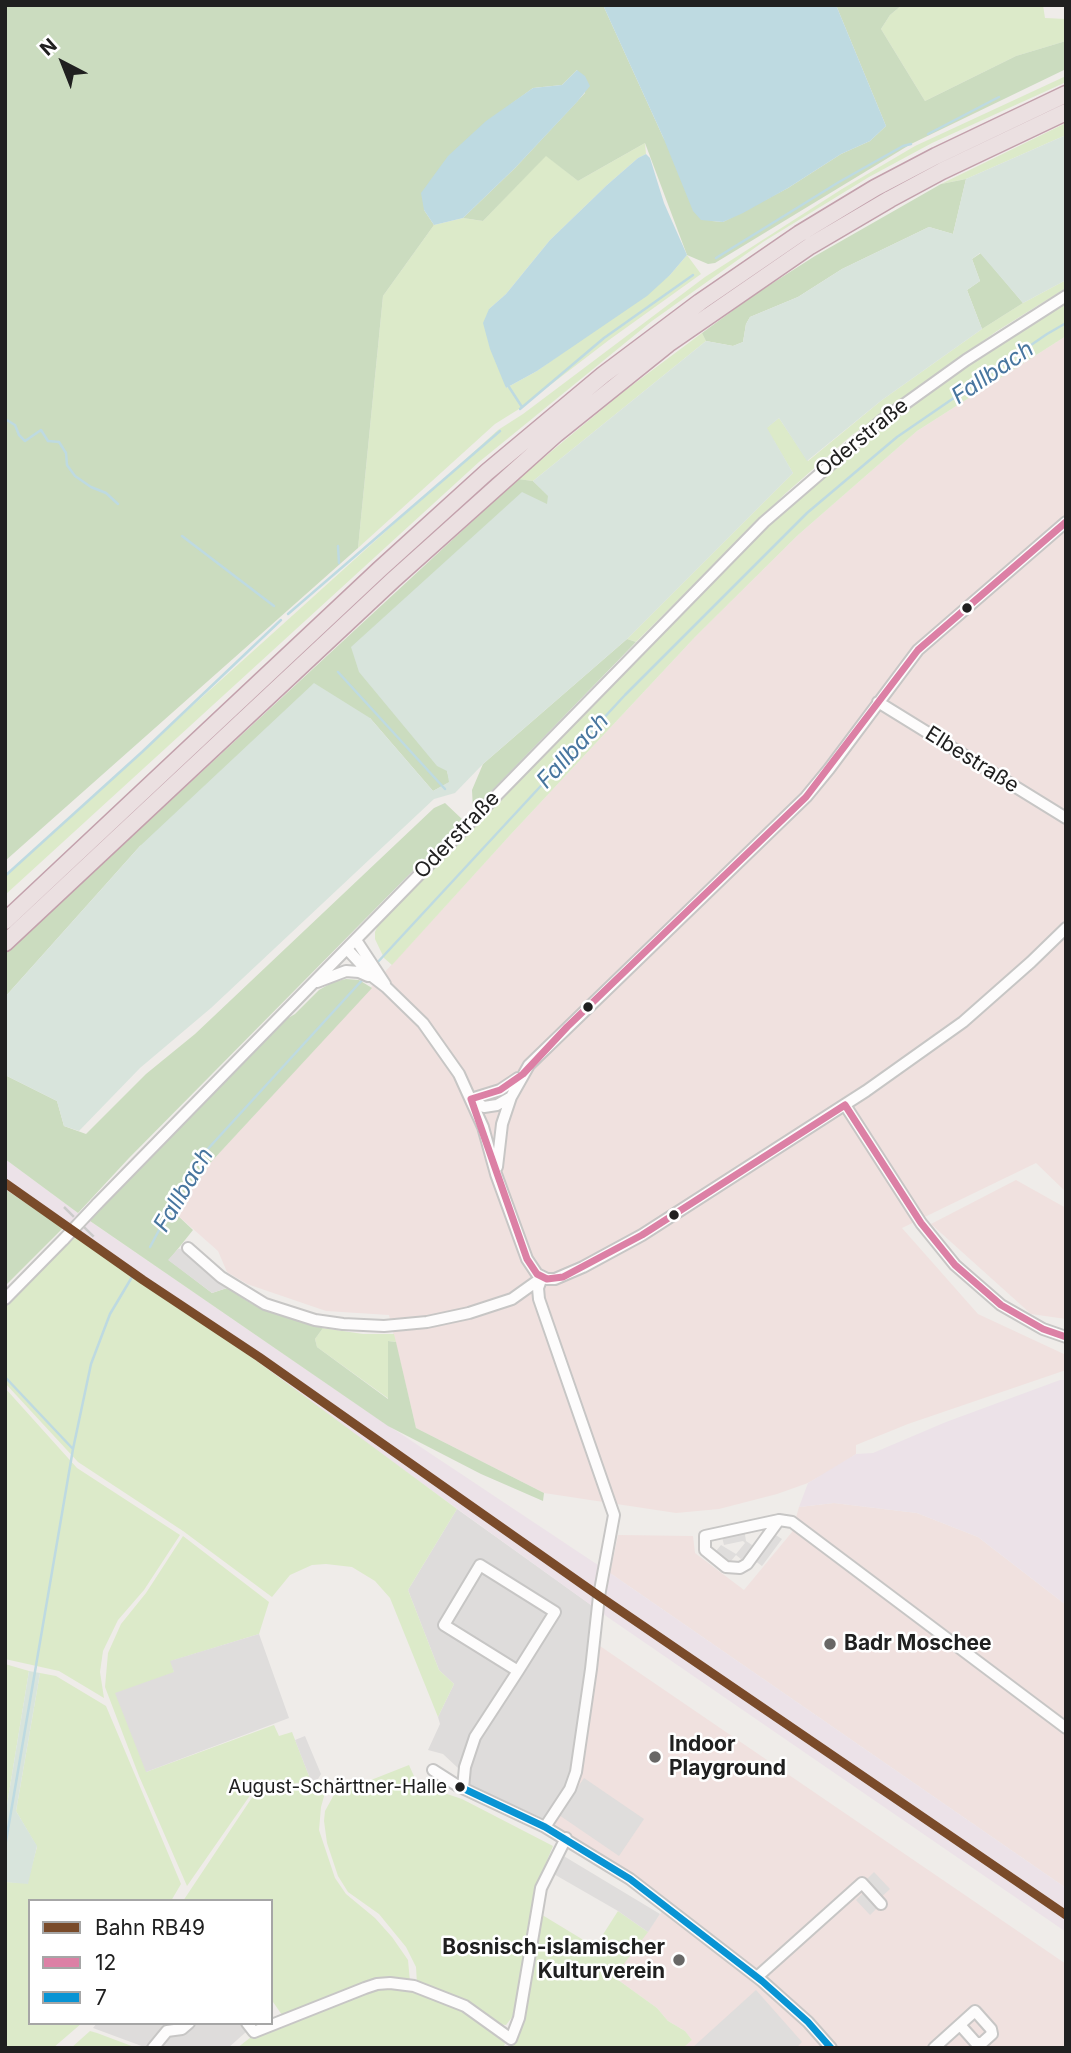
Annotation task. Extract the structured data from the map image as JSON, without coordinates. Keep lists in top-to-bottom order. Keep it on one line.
{"streets":{"street":["Oderstraße","Elbestraße"]},"water":["Fallbach"],"places":["Badr Moschee","Indoor Playground","August-Schärttner-Halle","Bosnisch-islamischer Kulturverein"],"lines":["transit line 12","rail line RB49","transit line 7"],"legend":["Bahn RB49","12","7"],"north":"top left"}
